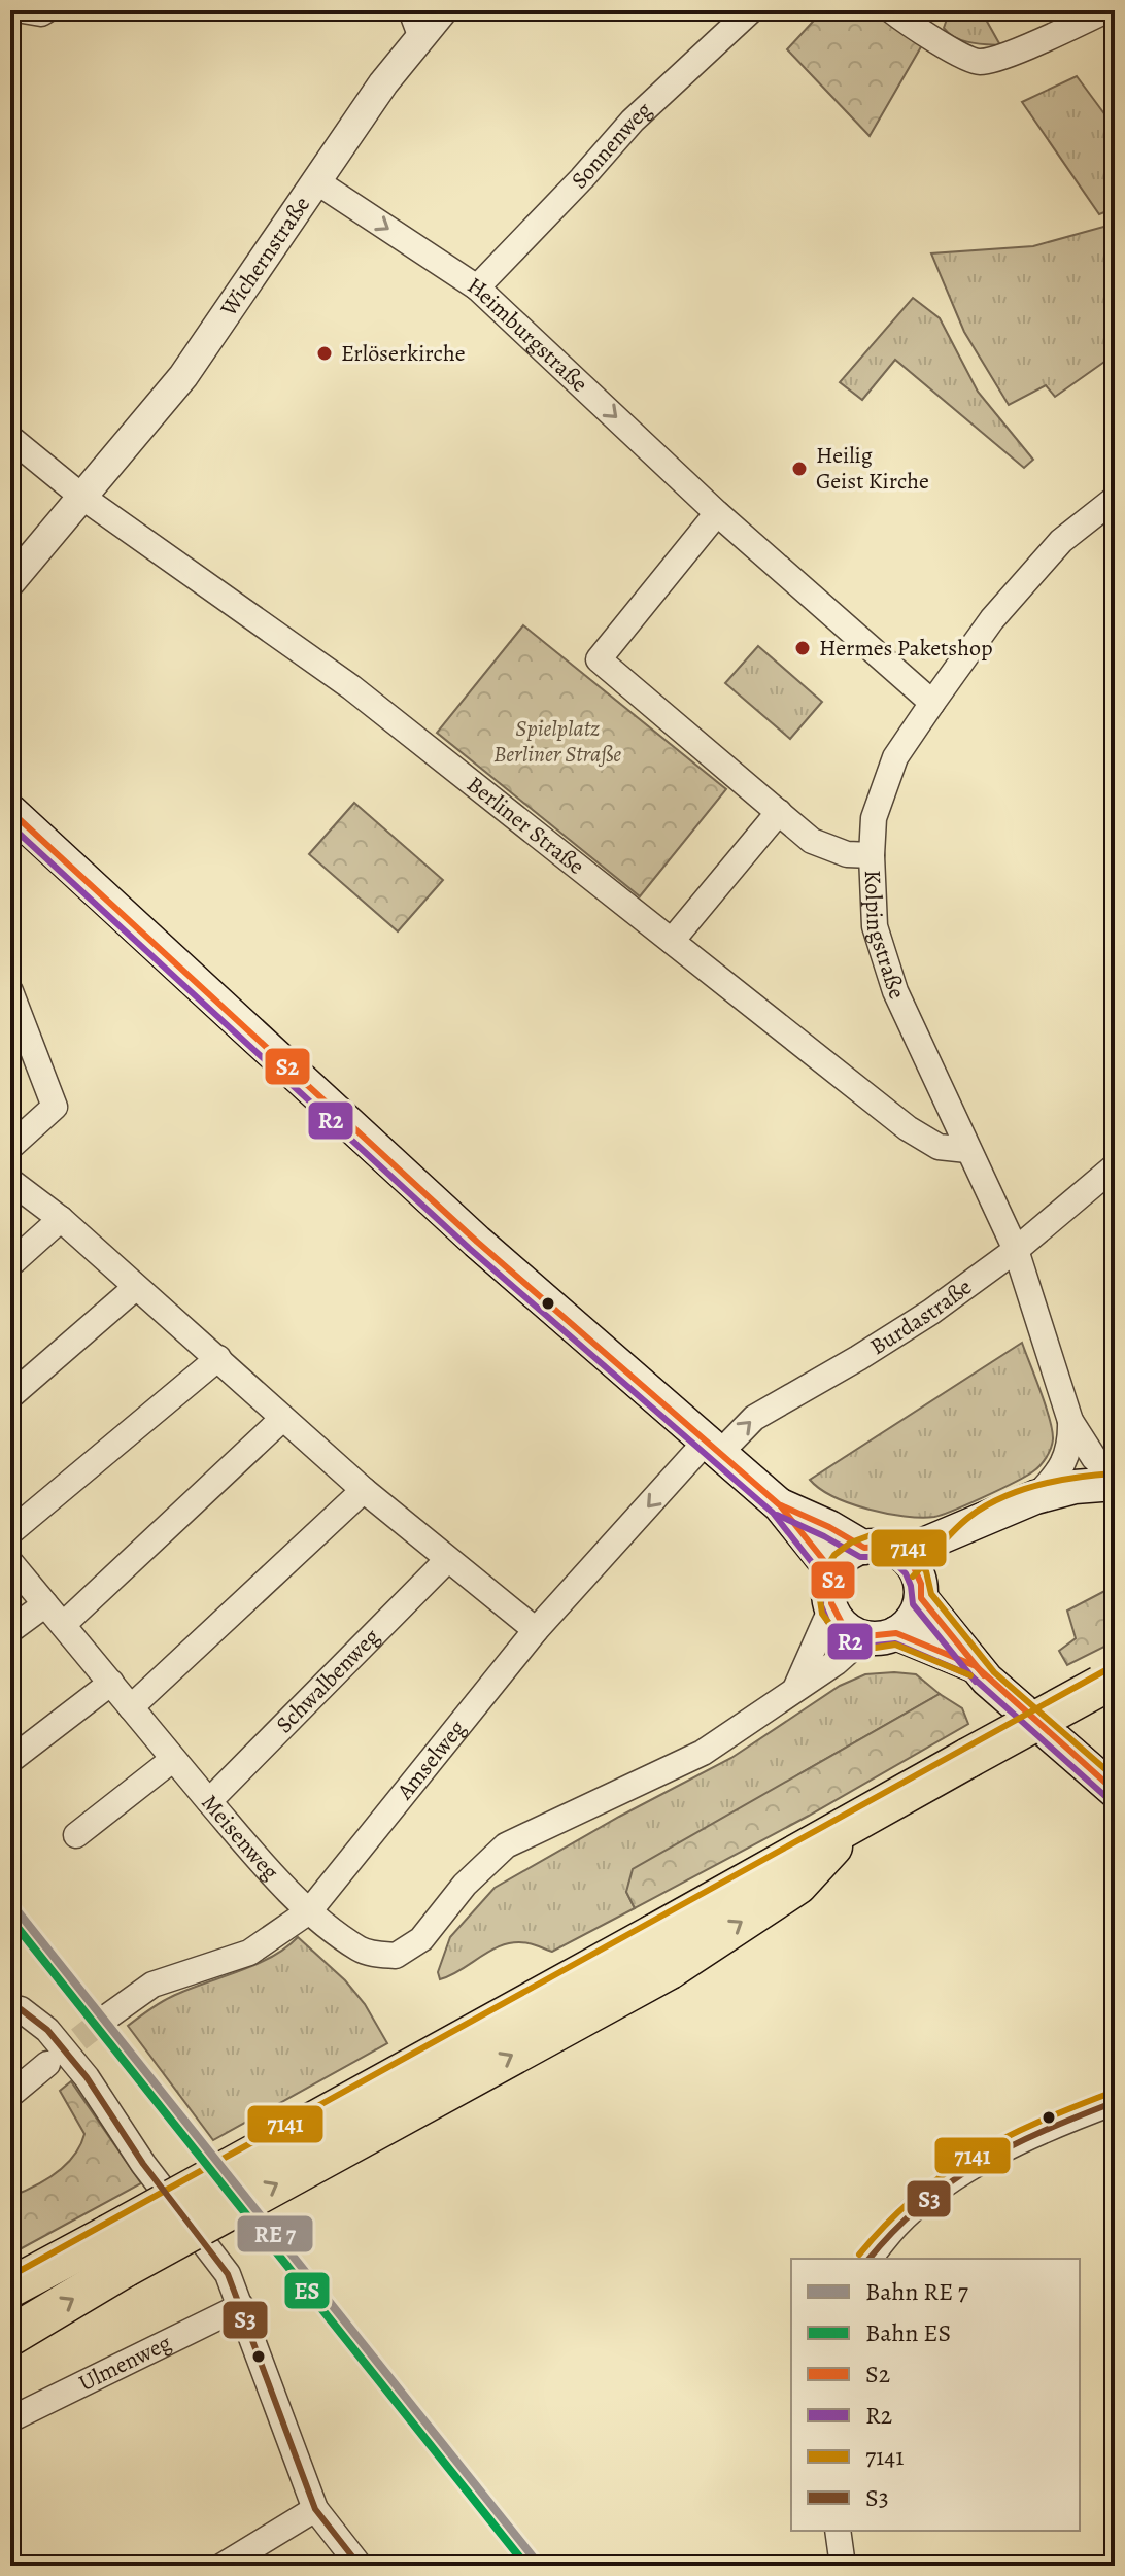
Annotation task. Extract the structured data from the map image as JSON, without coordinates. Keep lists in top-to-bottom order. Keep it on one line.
{"streets":{"street":["Sonnenweg","Wichernstraße","Heimburgstraße","Berliner Straße","Kolpingstraße","Burdastraße","Schwalbenweg","Amselweg","Meisenweg","Ulmenweg"]},"crossings":[["Sonnenweg","Heimburgstraße"],["Wichernstraße","Heimburgstraße"],["Wichernstraße","Berliner Straße"],["Heimburgstraße","Kolpingstraße"],["Berliner Straße","Kolpingstraße"],["Kolpingstraße","Burdastraße"],["Burdastraße","Amselweg"],["Schwalbenweg","Meisenweg"],["Amselweg","Meisenweg"]],"one_way":["Heimburgstraße","Burdastraße"],"parks":["Spielplatz Berliner Straße"],"places":["Erlöserkirche","Heilig Geist Kirche","Hermes Paketshop"],"lines":["transit line S2","transit line R2","transit line 7141","rail line ES","transit line S3"],"legend":["Bahn RE 7","Bahn ES","S2","R2","7141","S3"]}
